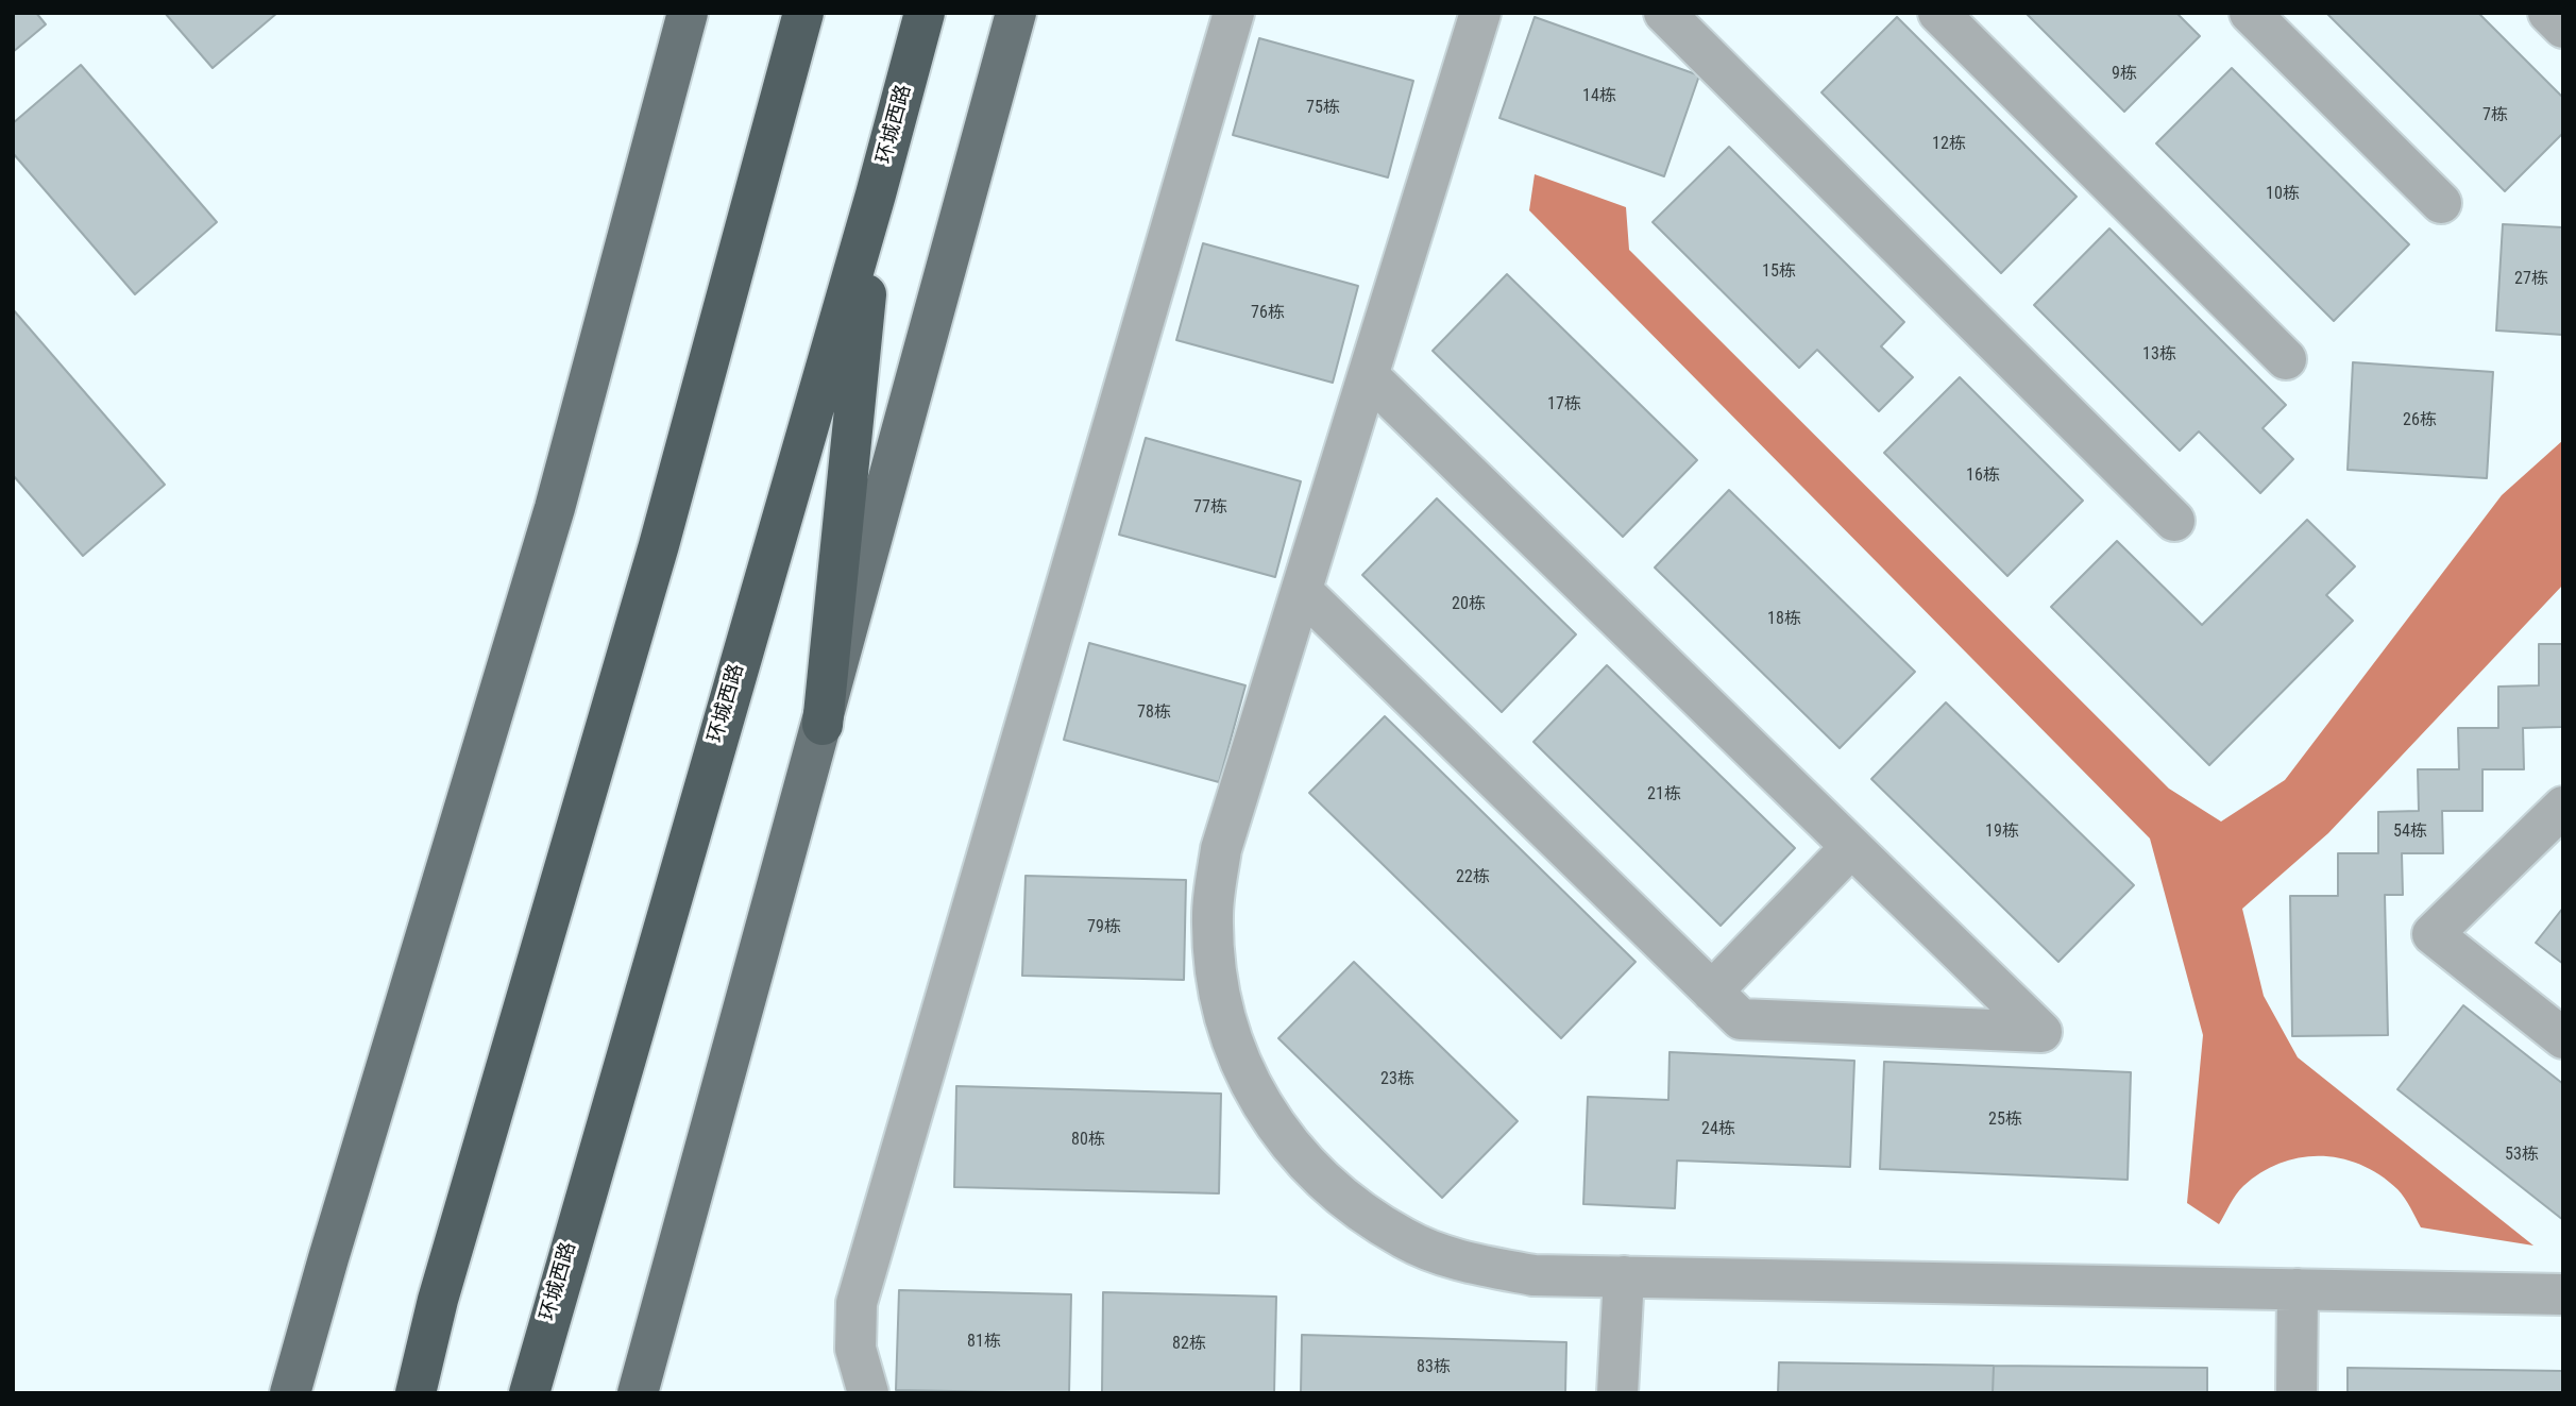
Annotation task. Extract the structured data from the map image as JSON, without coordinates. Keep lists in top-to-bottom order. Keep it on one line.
{"streets":{"highway":["环城西路"]},"house_numbers":["9栋","14栋","75栋","7栋","12栋","10栋","15栋","27栋","76栋","13栋","17栋","26栋","16栋","77栋","20栋","18栋","78栋","21栋","19栋","54栋","22栋","79栋","23栋","25栋","24栋","80栋","53栋","81栋","82栋","83栋"]}
